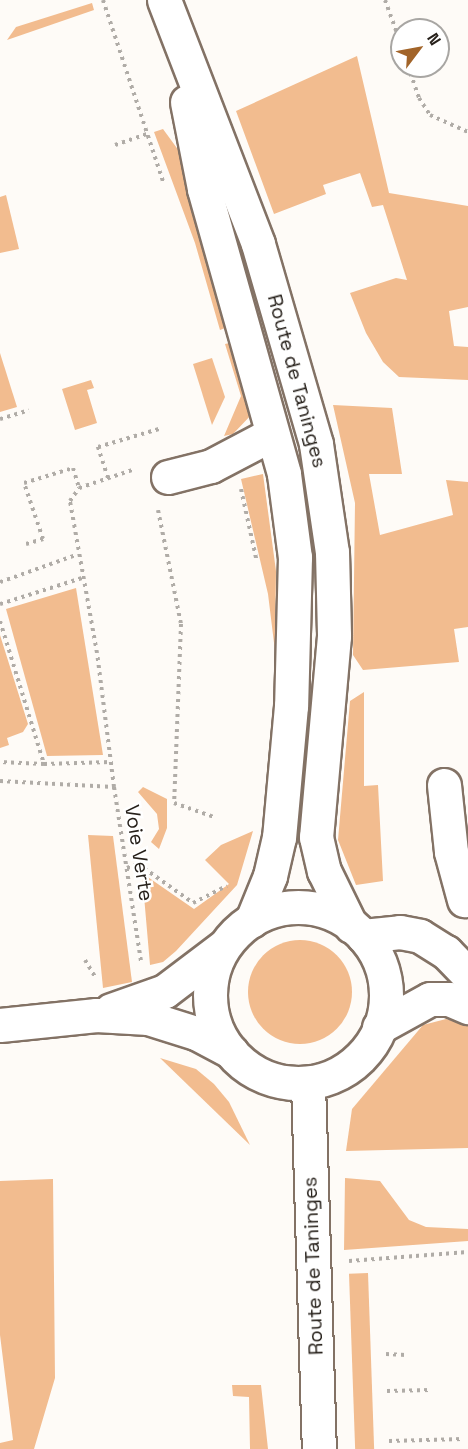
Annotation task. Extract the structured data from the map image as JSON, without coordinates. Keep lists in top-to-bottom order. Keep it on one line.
{"streets":{"main road":["Route de Taninges"],"path":["Voie Verte"]},"north":"top right"}
